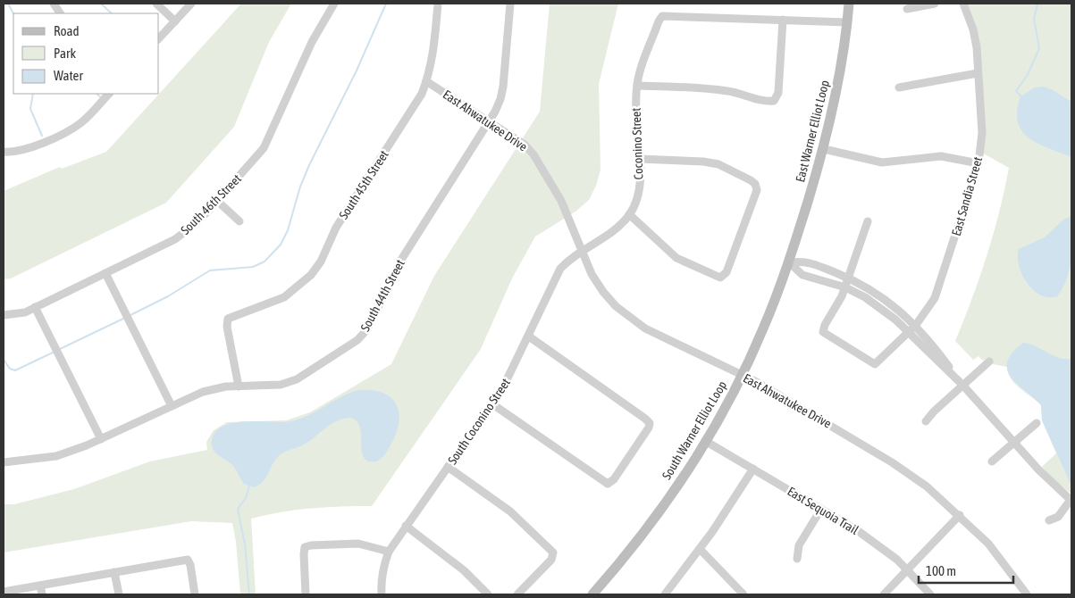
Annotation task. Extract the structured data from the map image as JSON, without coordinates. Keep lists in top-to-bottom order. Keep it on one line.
{"streets":{"main road":["East Warner Elliot Loop","South Warner Elliot Loop"],"street":["East Ahwatukee Drive","Coconino Street","South 45th Street","East Sandia Street","South 46th Street","South 44th Street","South Coconino Street","East Sequoia Trail"]},"crossings":[["East Ahwatukee Drive","Coconino Street"],["East Ahwatukee Drive","South 45th Street"],["East Ahwatukee Drive","South 44th Street"],["East Ahwatukee Drive","South Coconino Street"],["East Ahwatukee Drive","South Warner Elliot Loop"],["East Warner Elliot Loop","South Warner Elliot Loop"],["Coconino Street","South Coconino Street"],["South 45th Street","South 44th Street"],["South Warner Elliot Loop","East Sequoia Trail"]],"legend":["Road","Park","Water"],"scale_bar":"100 m"}
